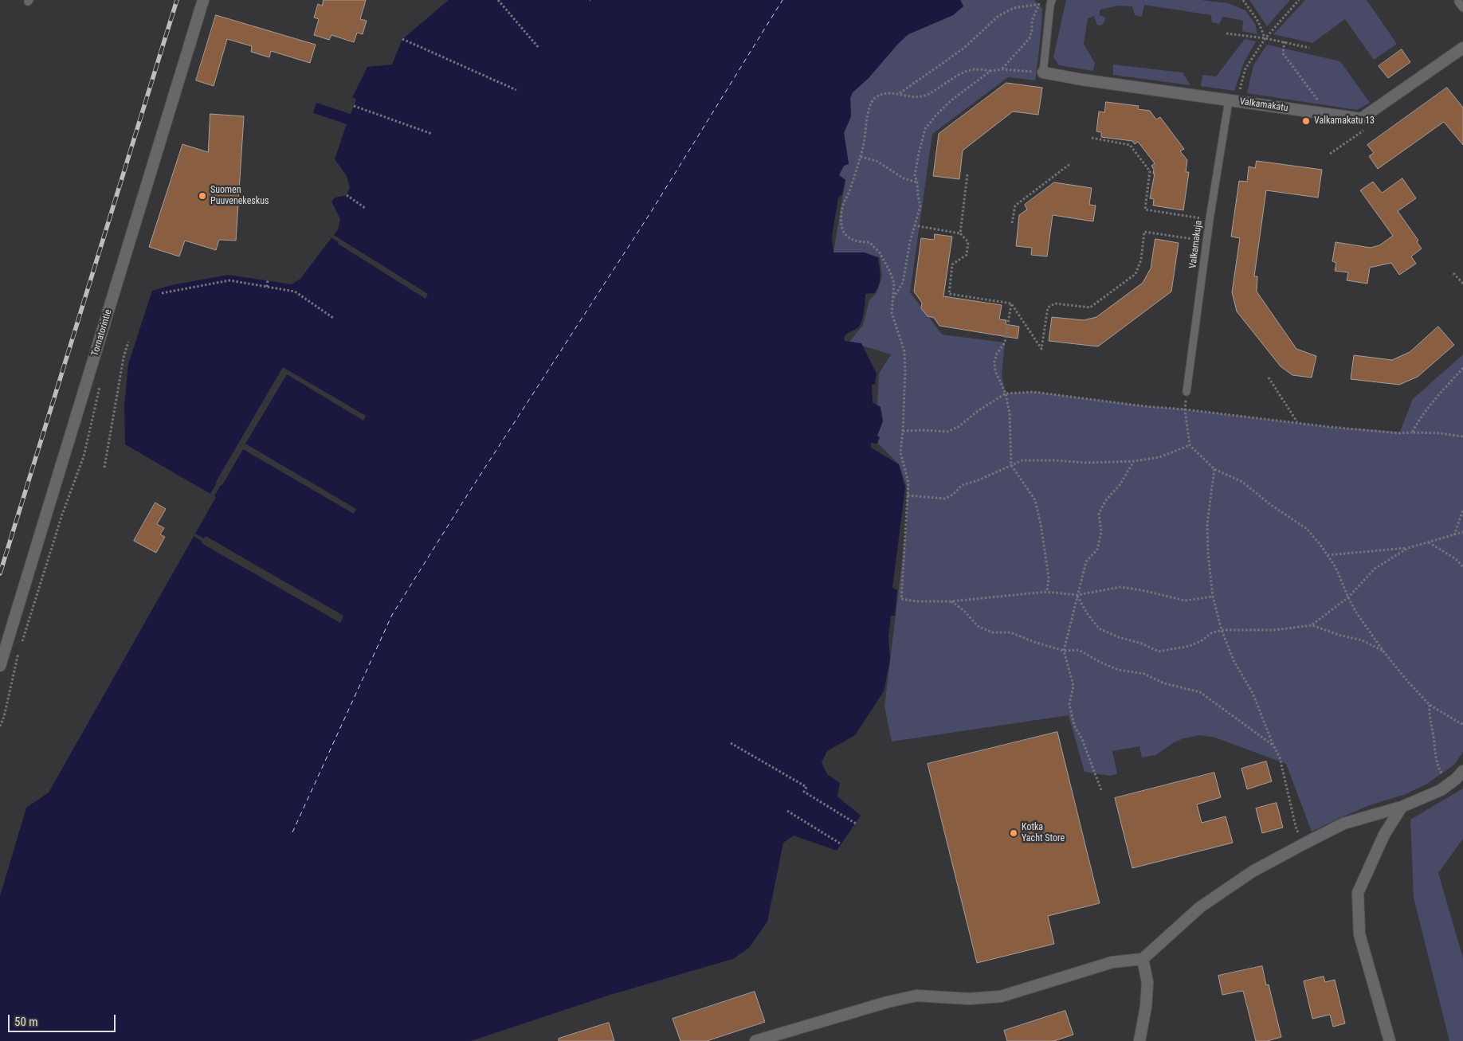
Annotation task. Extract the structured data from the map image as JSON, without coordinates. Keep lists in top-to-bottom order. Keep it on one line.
{"streets":{"street":["Valkamakatu","Tornatorintie"],"lane":["Valkamakuja"]},"crossings":[["Valkamakatu","Valkamakuja"]],"places":["Valkamakatu 13","Suomen Puuvenekeskus","Kotka Yacht Store"],"scale_bar":"50 m"}
